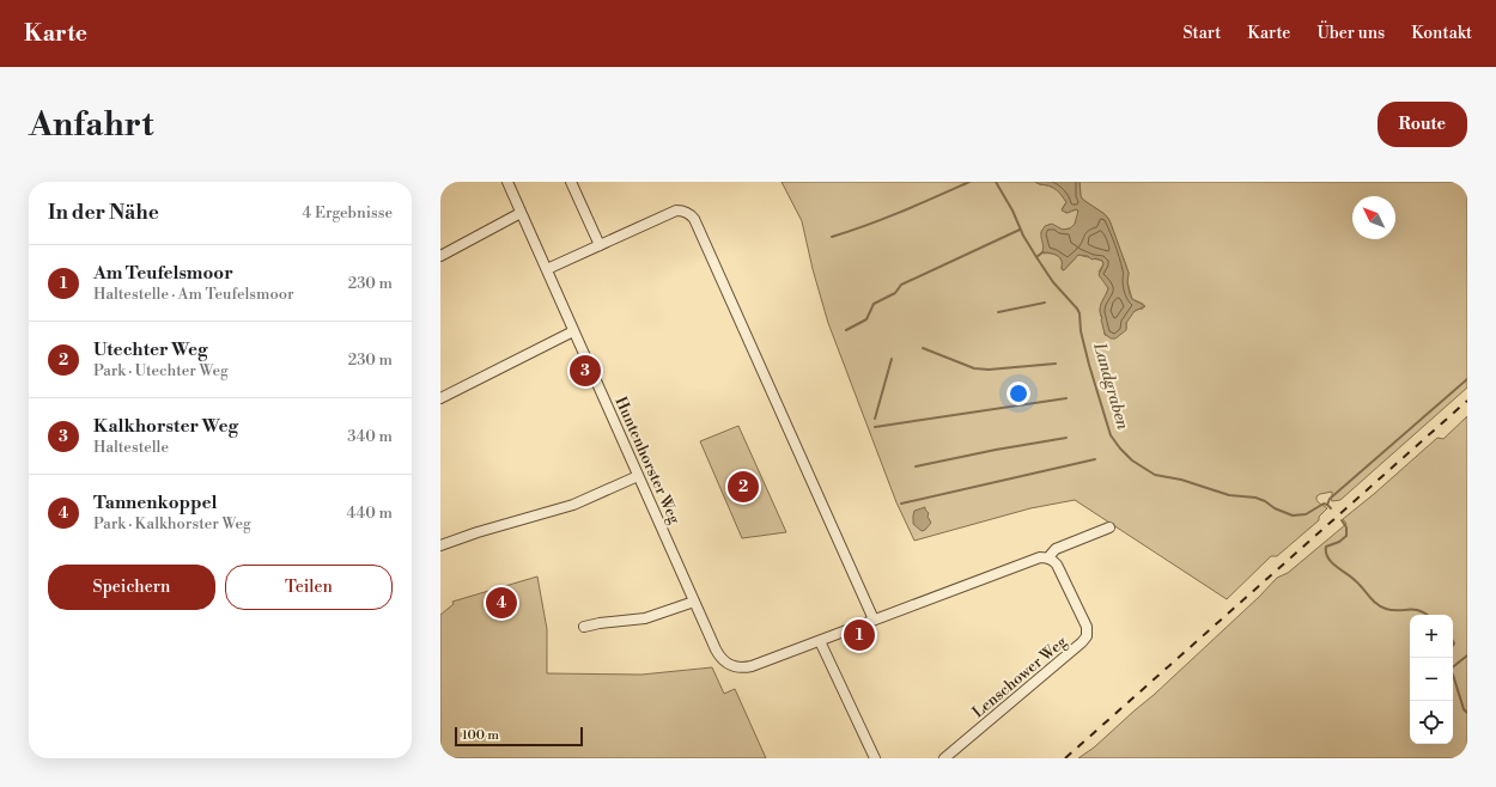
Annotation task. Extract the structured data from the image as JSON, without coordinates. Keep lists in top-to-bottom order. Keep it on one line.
{"streets":{"street":["Huntenhorster Weg","Lenschower Weg"]},"water":["Landgraben"],"scale_bar":"100 m","north":"top left","page":{"header":"Karte","nav":["Start","Karte","Über uns","Kontakt"],"buttons":["Route",["Speichern","Teilen"]],"title":"Anfahrt","heading":["In der Nähe","4 Ergebnisse"],"list":[{"mark":"1","name":"Am Teufelsmoor","note":"Haltestelle · Am Teufelsmoor","value":"230 m"},{"mark":"2","name":"Utechter Weg","note":"Park · Utechter Weg","value":"230 m"},{"mark":"3","name":"Kalkhorster Weg","note":"Haltestelle","value":"340 m"},{"mark":"4","name":"Tannenkoppel","note":"Park · Kalkhorster Weg","value":"440 m"}],"pins":["3","2","4","1"],"map_buttons":["+","−"],"scale":"100 m"}}
